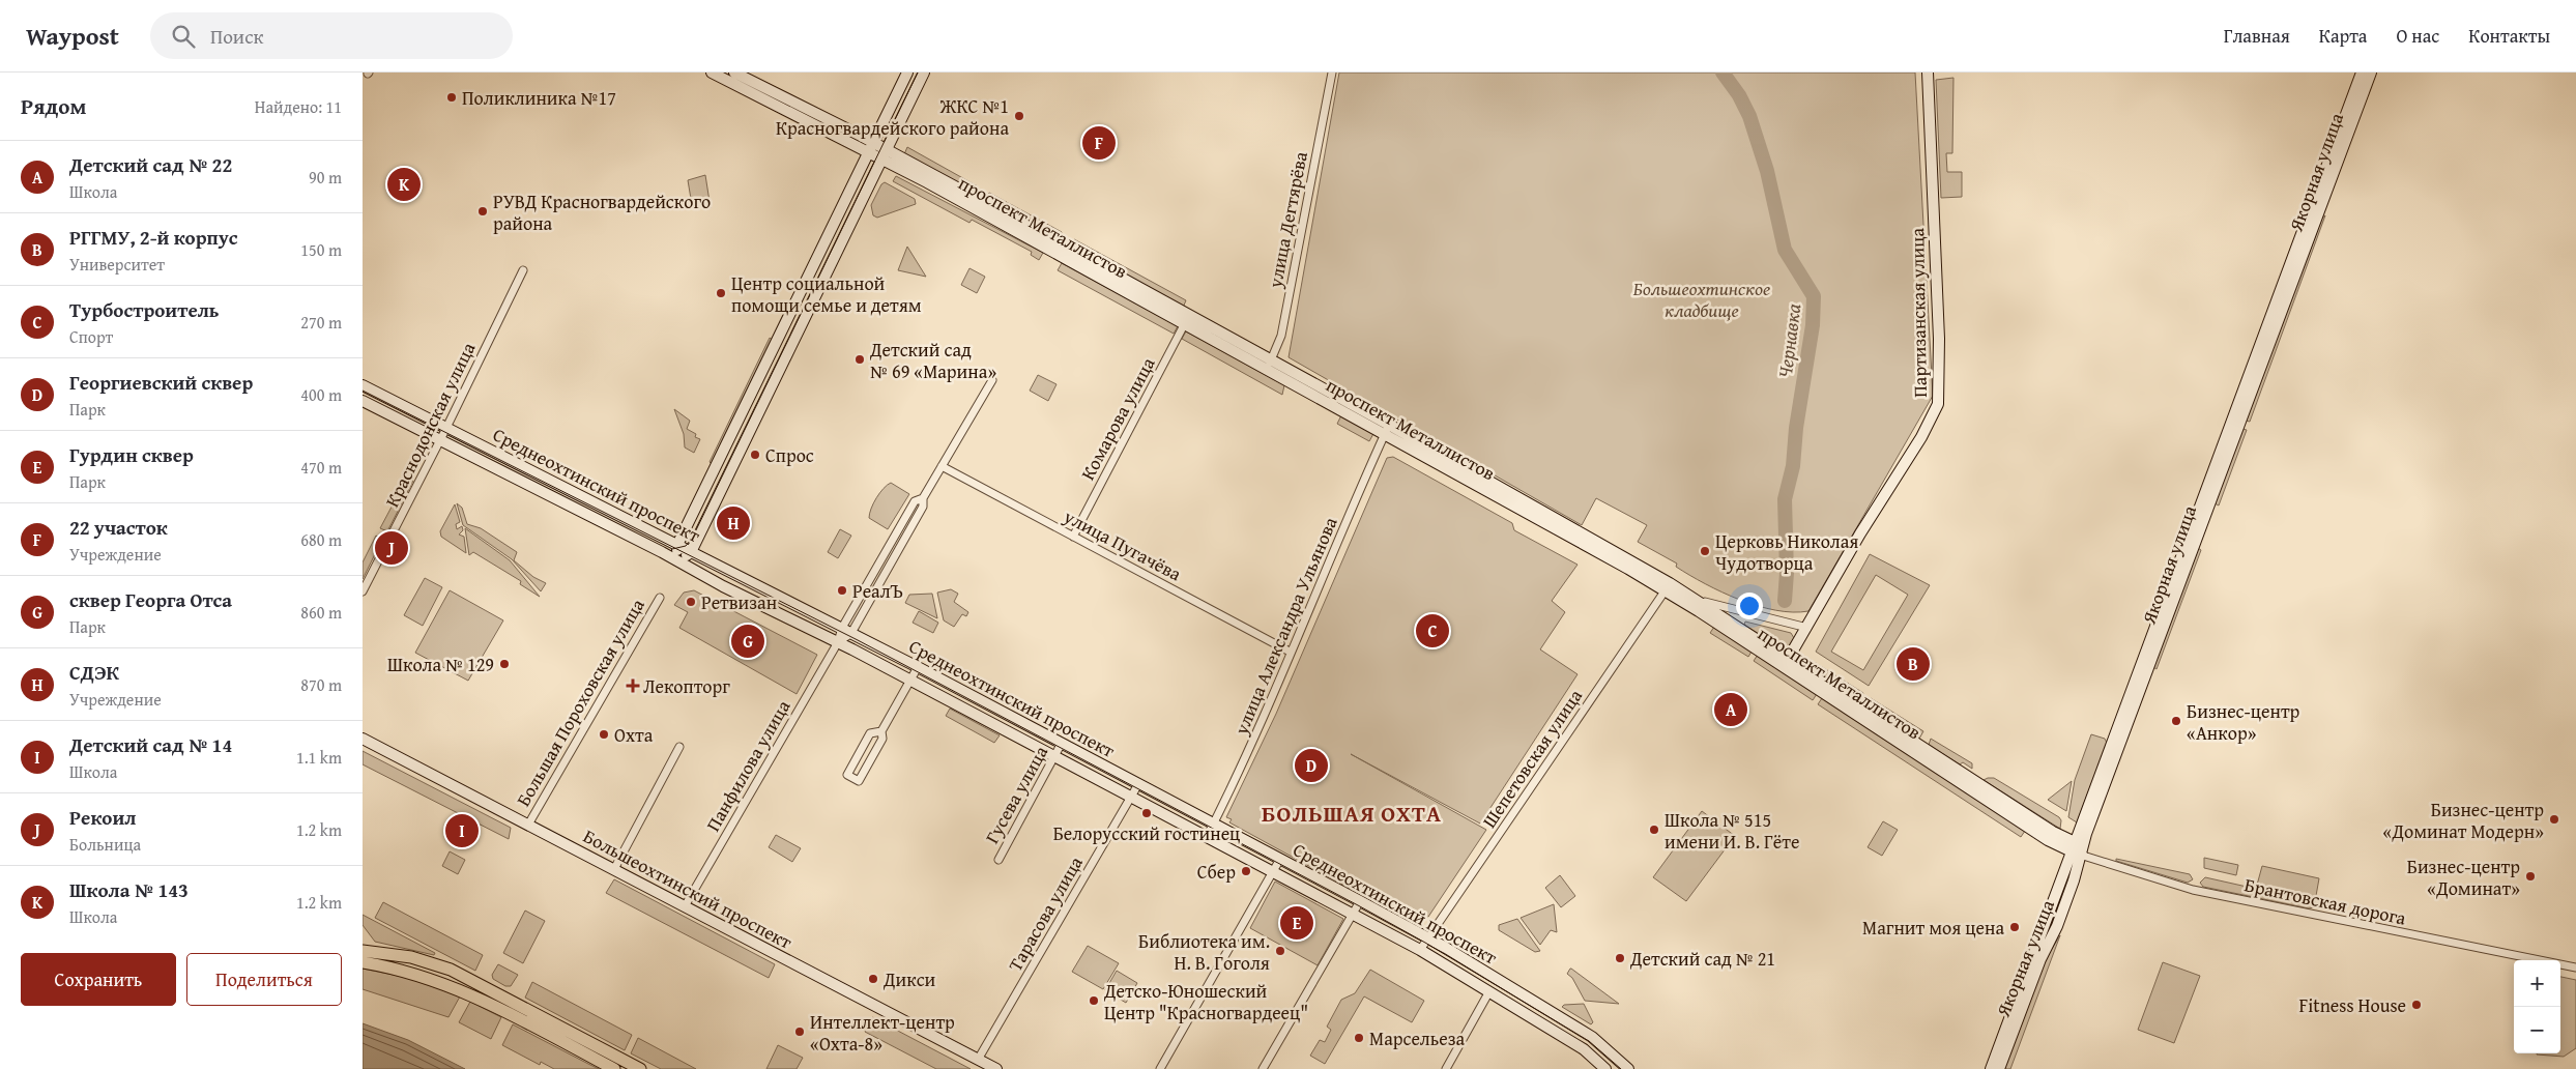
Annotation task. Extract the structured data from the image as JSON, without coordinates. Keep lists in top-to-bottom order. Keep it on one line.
{"streets":{"street":["Якорная улица","улица Дегтярёва","проспект Металлистов","Партизанская улица","Комарова улица","Краснодонская улица","Среднеохтинский проспект","улица Пугачёва","улица Александра Ульянова","Большая Пороховская улица","Шепетовская улица","Панфилова улица","Гусева улица","Большеохтинский проспект","Брантовская дорога","Тарасова улица"]},"crossings":[["Якорная улица","проспект Металлистов"],["Якорная улица","Брантовская дорога"],["улица Дегтярёва","проспект Металлистов"],["проспект Металлистов","Партизанская улица"],["проспект Металлистов","Комарова улица"],["проспект Металлистов","улица Александра Ульянова"],["проспект Металлистов","Шепетовская улица"],["проспект Металлистов","Брантовская дорога"],["Комарова улица","улица Пугачёва"],["Краснодонская улица","Среднеохтинский проспект"],["Среднеохтинский проспект","улица Александра Ульянова"],["Среднеохтинский проспект","Шепетовская улица"],["Среднеохтинский проспект","Панфилова улица"],["Среднеохтинский проспект","Гусева улица"],["Среднеохтинский проспект","Тарасова улица"],["улица Пугачёва","улица Александра Ульянова"],["улица Пугачёва","Панфилова улица"],["Большая Пороховская улица","Большеохтинский проспект"],["Панфилова улица","Большеохтинский проспект"],["Большеохтинский проспект","Тарасова улица"]],"districts":["БОЛЬШАЯ ОХТА"],"water":["Чернавка"],"parks":["Большеохтинское кладбище"],"places":{"other":["Поликлиника №17","ЖКС №1 Красногвардейского района","РУВД Красногвардейского района","Центр социальной помощи семье и детям","Детский сад № 69 «Марина»","Спрос","Церковь Николая Чудотворца","РеалЪ","Ретвизан","Школа № 129","Бизнес-центр «Анкор»","Охта","Белорусский гостинец","Бизнес-центр «Доминат Модерн»","Школа № 515 имени И. В. Гёте","Сбер","Бизнес-центр «Доминат»","Магнит моя цена","Библиотека им. Н. В. Гоголя","Детский сад № 21","Дикси","Детско-Юношеский Центр \"Красногвардеец\"","Fitness House","Интеллект-центр «Охта-8»","Марсельеза"],"health":["Лекопторг"]},"page":{"header":"Waypost","search":"Поиск","nav":["Главная","Карта","О нас","Контакты"],"heading":["Рядом","Найдено: 11"],"pins":["F","K","H","J","C","G","B","A","D","I","E"],"list":[{"mark":"A","name":"Детский сад № 22","note":"Школа","value":"90 m"},{"mark":"B","name":"РГГМУ, 2-й корпус","note":"Университет","value":"150 m"},{"mark":"C","name":"Турбостроитель","note":"Спорт","value":"270 m"},{"mark":"D","name":"Георгиевский сквер","note":"Парк","value":"400 m"},{"mark":"E","name":"Гурдин сквер","note":"Парк","value":"470 m"},{"mark":"F","name":"22 участок","note":"Учреждение","value":"680 m"},{"mark":"G","name":"сквер Георга Отса","note":"Парк","value":"860 m"},{"mark":"H","name":"СДЭК","note":"Учреждение","value":"870 m"},{"mark":"I","name":"Детский сад № 14","note":"Школа","value":"1.1 km"},{"mark":"J","name":"Рекоил","note":"Больница","value":"1.2 km"},{"mark":"K","name":"Школа № 143","note":"Школа","value":"1.2 km"}],"buttons":["Сохранить","Поделиться"],"map_buttons":["+","−"]}}
